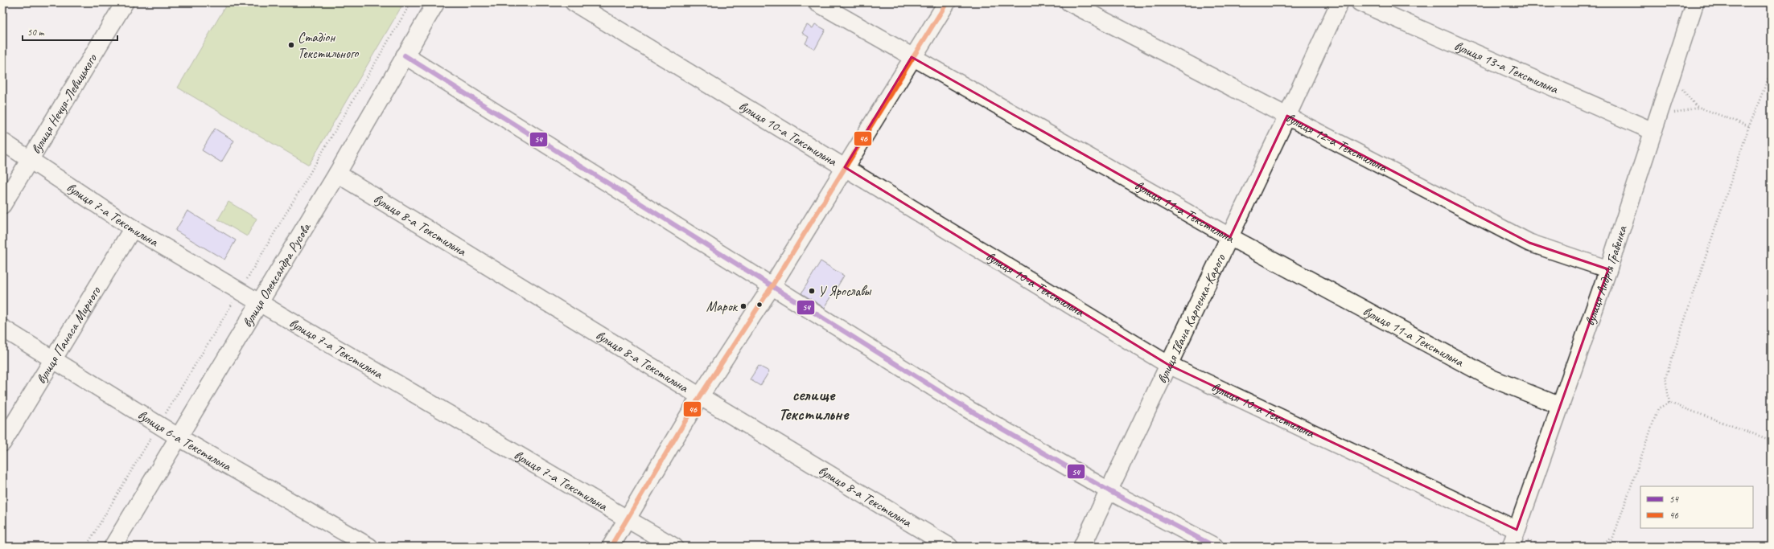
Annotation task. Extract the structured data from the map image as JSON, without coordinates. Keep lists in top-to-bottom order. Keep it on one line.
{"streets":{"street":["вулиця 13-а Текстильна","вулиця Нечуя-Левицького","вулиця 10-а Текстильна","вулиця 12-а Текстильна","вулиця 11-а Текстильна","вулиця 7-а Текстильна","вулиця 8-а Текстильна","вулиця Олександра Русова","вулиця Андрія Грабенка","вулиця Івана Карпенка-Карого","вулиця Панаса Мирного","вулиця 6-а Текстильна"]},"crossings":[["вулиця 13-а Текстильна","вулиця Андрія Грабенка"],["вулиця Нечуя-Левицького","вулиця 7-а Текстильна"],["вулиця 10-а Текстильна","вулиця Андрія Грабенка"],["вулиця 10-а Текстильна","вулиця Івана Карпенка-Карого"],["вулиця 12-а Текстильна","вулиця Андрія Грабенка"],["вулиця 12-а Текстильна","вулиця Івана Карпенка-Карого"],["вулиця 11-а Текстильна","вулиця Андрія Грабенка"],["вулиця 11-а Текстильна","вулиця Івана Карпенка-Карого"],["вулиця 7-а Текстильна","вулиця Олександра Русова"],["вулиця 7-а Текстильна","вулиця Панаса Мирного"],["вулиця 8-а Текстильна","вулиця Олександра Русова"],["вулиця Олександра Русова","вулиця 6-а Текстильна"],["вулиця Панаса Мирного","вулиця 6-а Текстильна"]],"districts":["селище Текстильне"],"places":["Стадіон Текстильного","У Ярославы","Марок"],"lines":["transit line 46","transit line 54"],"legend":["54","46"],"scale_bar":"50 m"}
